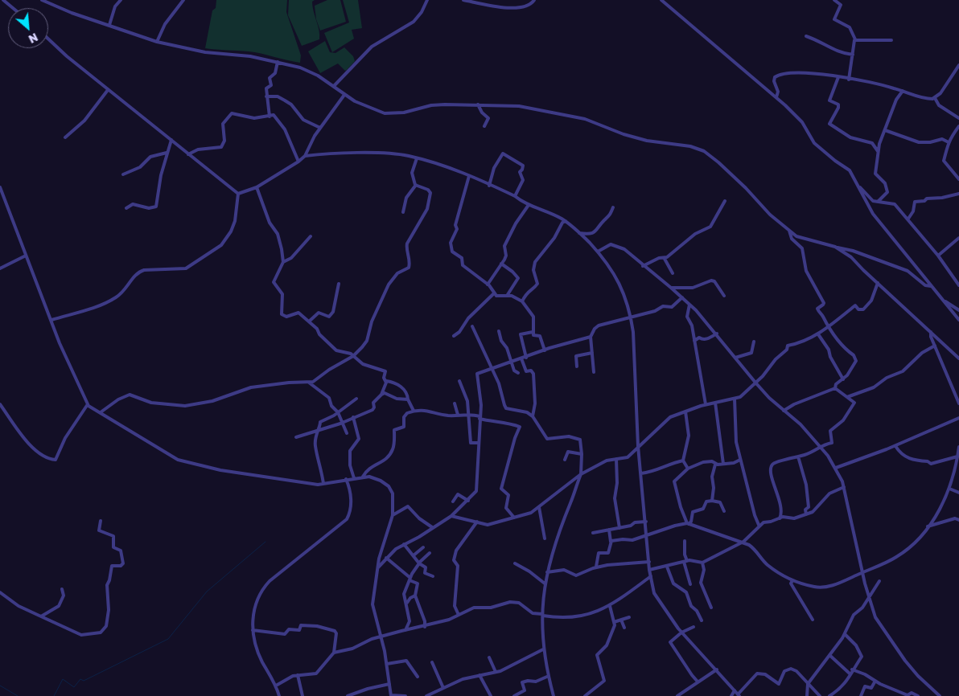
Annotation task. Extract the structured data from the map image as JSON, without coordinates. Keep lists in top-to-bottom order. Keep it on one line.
{"north":"bottom right"}
